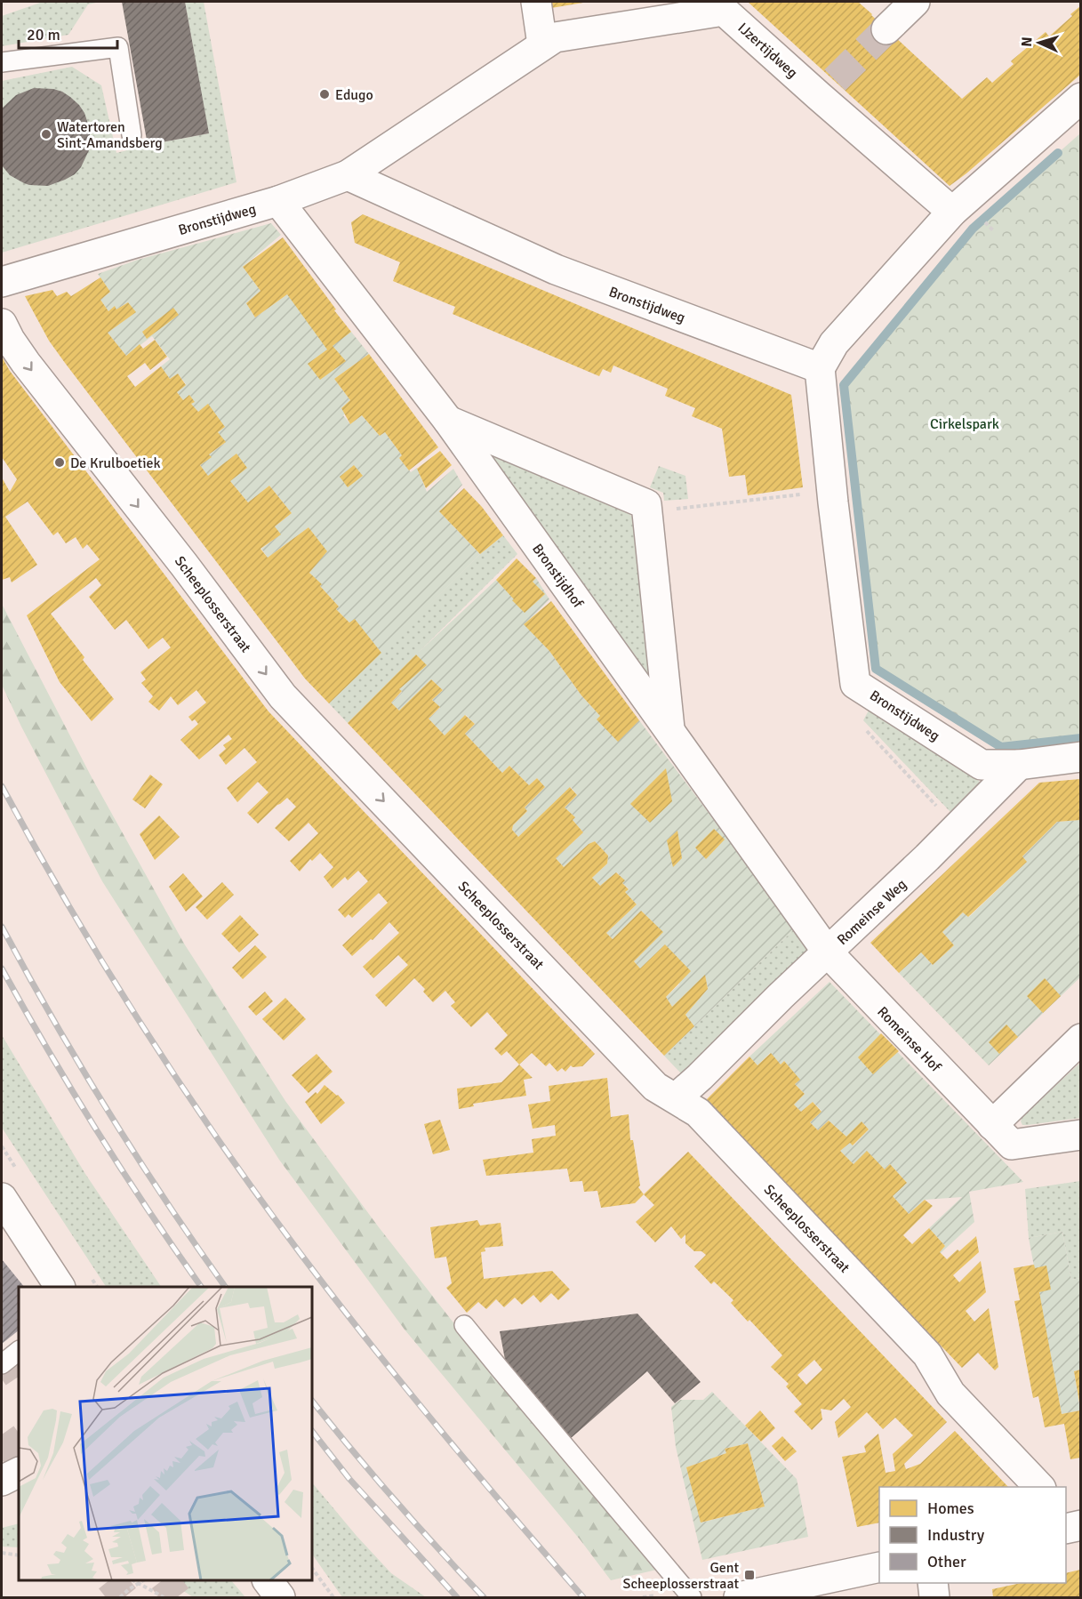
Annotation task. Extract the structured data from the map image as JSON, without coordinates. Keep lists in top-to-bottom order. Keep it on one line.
{"streets":{"street":["IJzertijdweg","Bronstijdweg","Bronstijdhof","Scheeplosserstraat","Romeinse Weg","Romeinse Hof"]},"crossings":[["IJzertijdweg","Bronstijdweg"],["Bronstijdweg","Bronstijdhof"],["Bronstijdweg","Romeinse Weg"],["Bronstijdhof","Romeinse Weg"],["Bronstijdhof","Romeinse Hof"],["Scheeplosserstraat","Romeinse Weg"],["Romeinse Weg","Romeinse Hof"]],"one_way":["Scheeplosserstraat"],"parks":["Cirkelspark"],"places":{"other":["Edugo","Watertoren Sint-Amandsberg","De Krulboetiek"],"transit":["Gent Scheeplosserstraat"]},"legend":["Homes","Industry","Other"],"scale_bar":"20 m","north":"left"}
